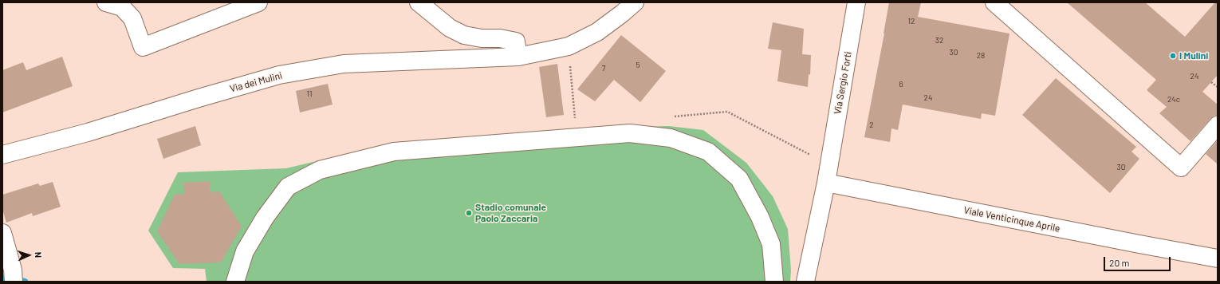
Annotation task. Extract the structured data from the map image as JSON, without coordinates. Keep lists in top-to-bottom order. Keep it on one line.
{"streets":{"street":["Via dei Mulini","Via Sergio Forti","Viale Venticinque Aprile"]},"crossings":[["Via Sergio Forti","Viale Venticinque Aprile"]],"places":["I Mulini","Stadio comunale Paolo Zaccaria"],"house_numbers":["12","32","30","28","5","7","24","6","11","24","24c","2","30"],"scale_bar":"20 m","north":"right"}
